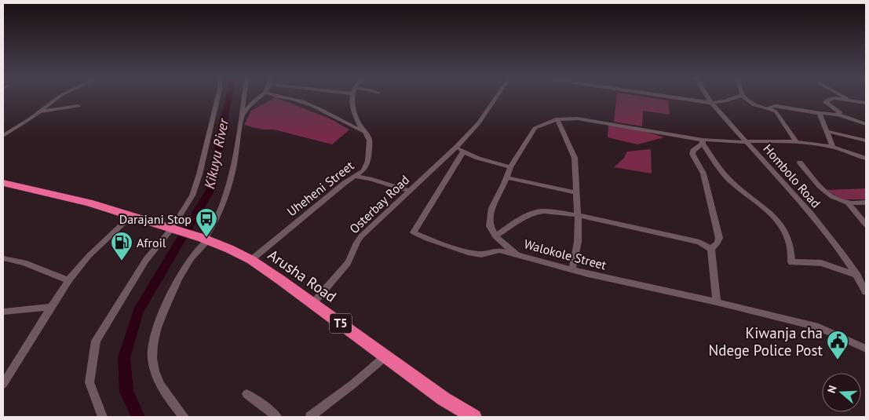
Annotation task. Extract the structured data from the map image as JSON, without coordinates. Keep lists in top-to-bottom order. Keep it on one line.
{"streets":{"highway":["Arusha Road","T5"],"street":["Hombolo Road","Uheheni Street","Osterbay Road","Walokole Street"]},"crossings":[["Uheheni Street","Arusha Road"],["Osterbay Road","Arusha Road"],["Arusha Road","T5"]],"water":["Kikuyu River"],"places":{"bus stop":["Darajani Stop"],"fuel station":["Afroil"],"public building":["Kiwanja cha Ndege Police Post"]},"north":"left"}
